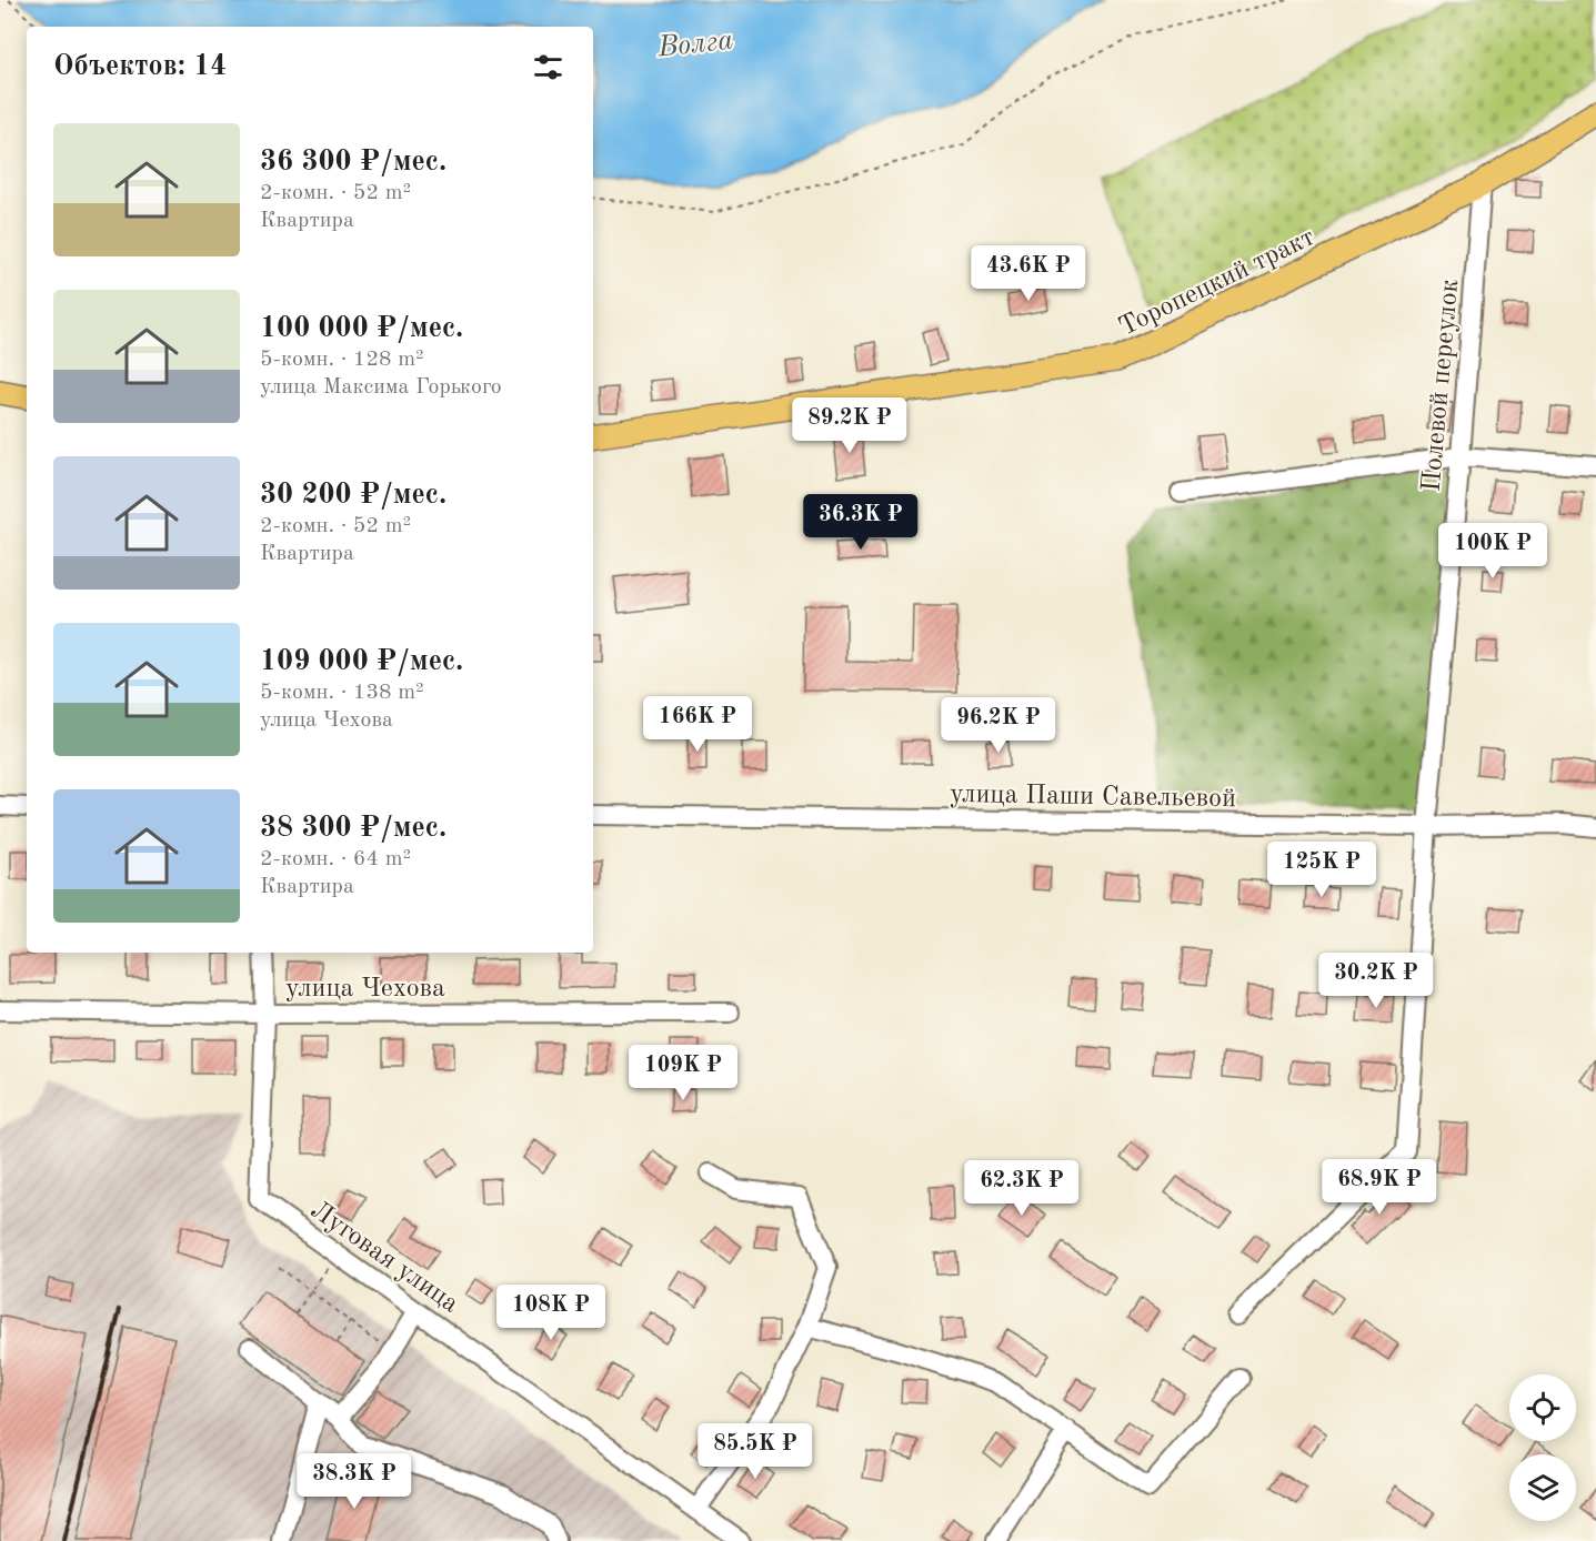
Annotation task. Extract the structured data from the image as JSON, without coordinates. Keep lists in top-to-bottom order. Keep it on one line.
{"streets":{"main road":["Торопецкий тракт"],"street":["Полевой переулок","улица Паши Савельевой","улица Чехова","Луговая улица"]},"crossings":[["Торопецкий тракт","Полевой переулок"],["Полевой переулок","улица Паши Савельевой"],["улица Чехова","Луговая улица"]],"water":["Волга"],"page":{"heading":"Объектов: 14","list":[{"name":"36 300 ₽/мес.","note":"2-комн. · 52 m² · Квартира"},{"name":"100 000 ₽/мес.","note":"5-комн. · 128 m² · улица Максима Горького"},{"name":"30 200 ₽/мес.","note":"2-комн. · 52 m² · Квартира"},{"name":"109 000 ₽/мес.","note":"5-комн. · 138 m² · улица Чехова"},{"name":"38 300 ₽/мес.","note":"2-комн. · 64 m² · Квартира"}],"price":["43.6K ₽","89.2K ₽","36.3K ₽","100K ₽","166K ₽","96.2K ₽","125K ₽","30.2K ₽","109K ₽","68.9K ₽","62.3K ₽","108K ₽","85.5K ₽","38.3K ₽"]}}
